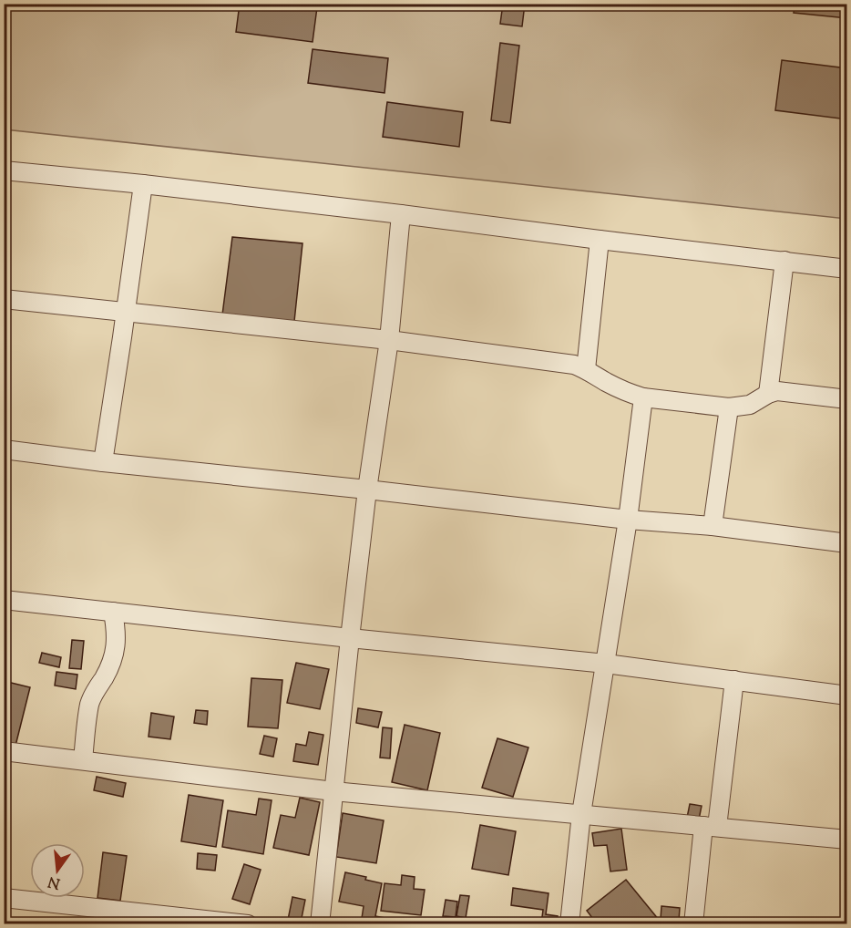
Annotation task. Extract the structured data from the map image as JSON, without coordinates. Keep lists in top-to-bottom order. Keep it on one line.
{"north":"bottom"}
